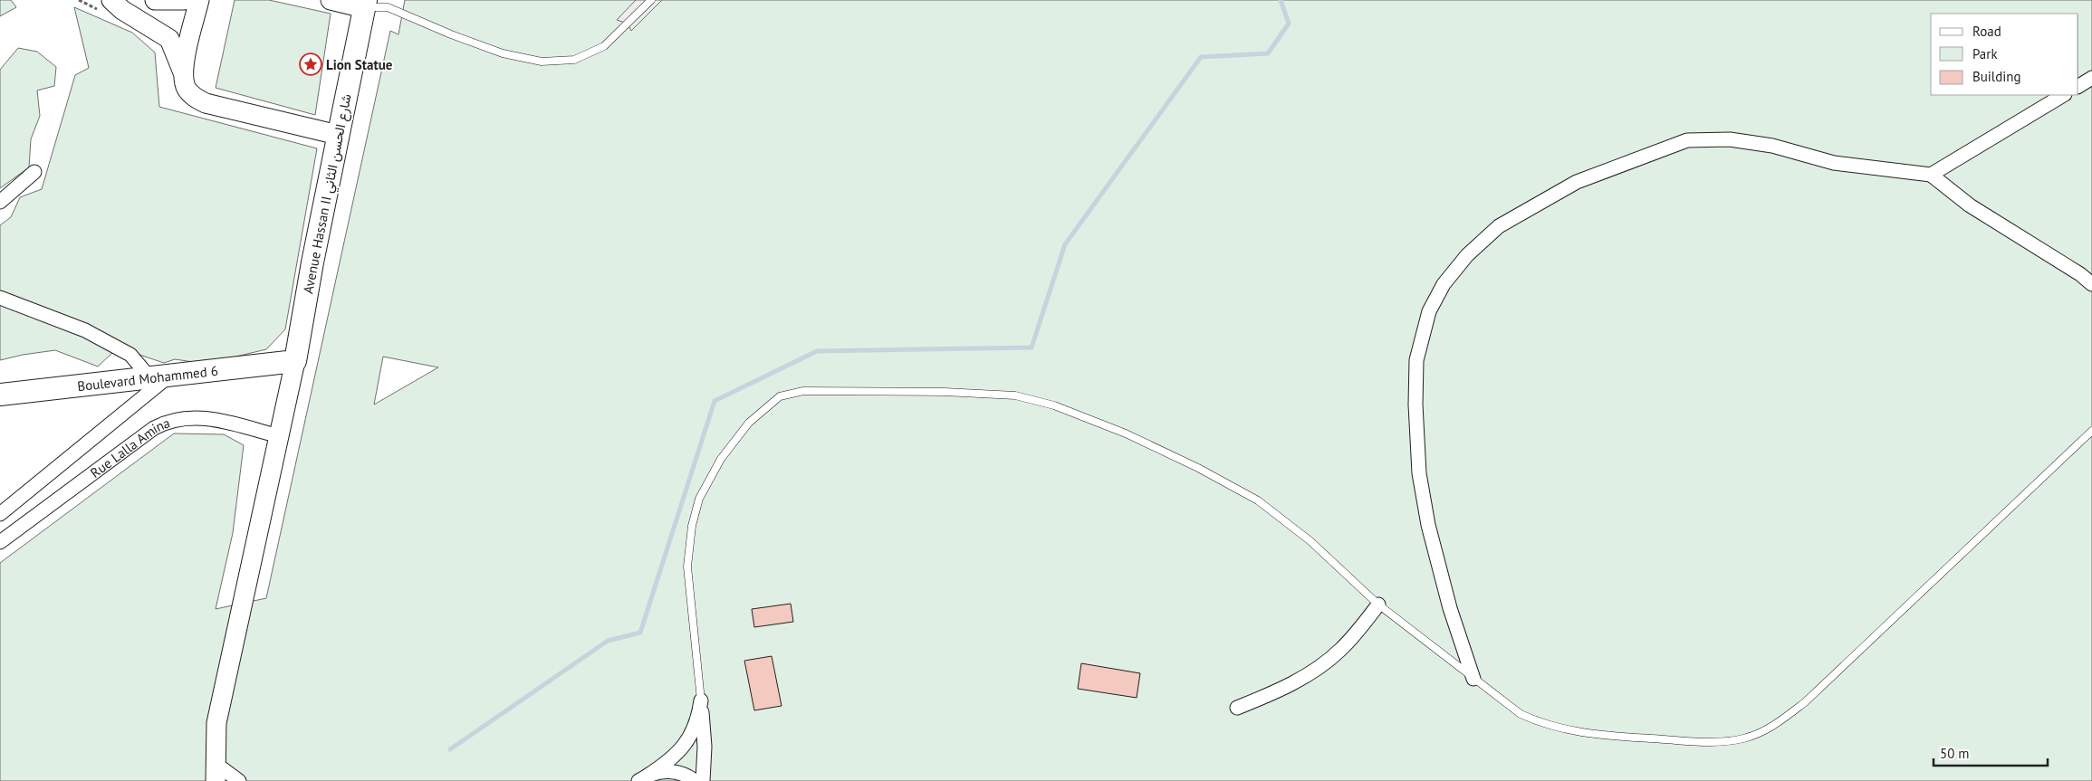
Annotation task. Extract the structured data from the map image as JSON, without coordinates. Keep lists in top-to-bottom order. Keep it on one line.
{"streets":{"main road":["Avenue Hassan II شارع الحسن الثاني","Boulevard Mohammed 6"],"street":["Rue Lalla Amina"]},"crossings":[["Avenue Hassan II شارع الحسن الثاني","Boulevard Mohammed 6"]],"places":{"place":["Lion Statue"]},"legend":["Road","Park","Building"],"scale_bar":"50 m"}
